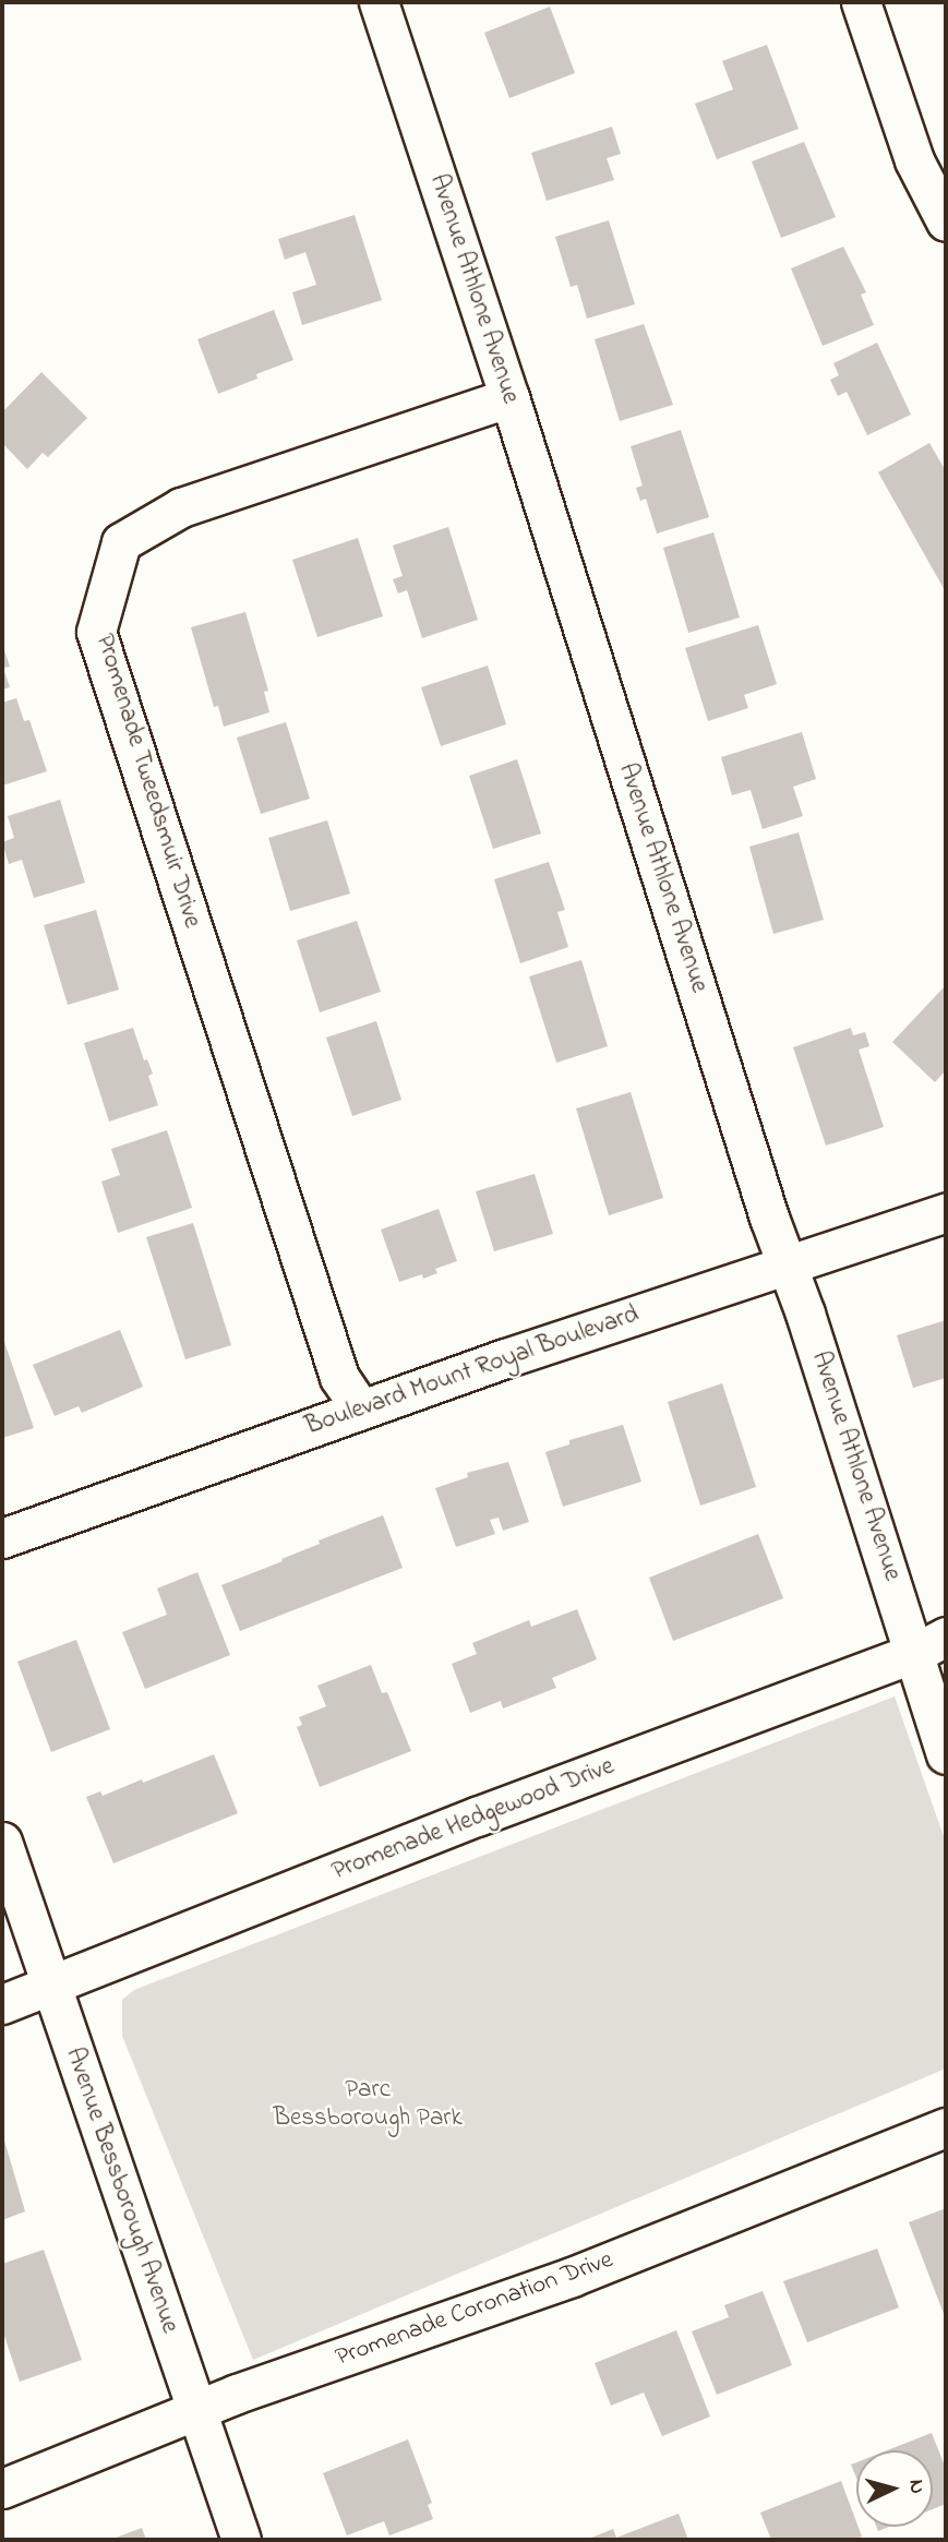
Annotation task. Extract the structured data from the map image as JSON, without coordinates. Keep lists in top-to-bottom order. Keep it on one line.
{"streets":{"street":["Avenue Athlone Avenue","Promenade Tweedsmuir Drive","Boulevard Mount Royal Boulevard","Promenade Hedgewood Drive","Avenue Bessborough Avenue","Promenade Coronation Drive"]},"crossings":[["Avenue Athlone Avenue","Promenade Tweedsmuir Drive"],["Avenue Athlone Avenue","Boulevard Mount Royal Boulevard"],["Avenue Athlone Avenue","Promenade Hedgewood Drive"],["Promenade Tweedsmuir Drive","Boulevard Mount Royal Boulevard"],["Promenade Hedgewood Drive","Avenue Bessborough Avenue"],["Avenue Bessborough Avenue","Promenade Coronation Drive"]],"parks":["Parc Bessborough Park"],"north":"right"}
